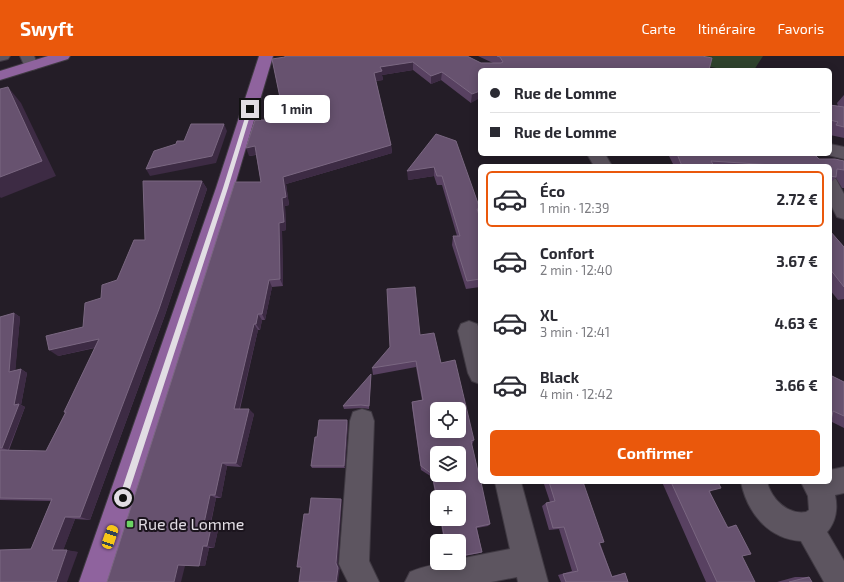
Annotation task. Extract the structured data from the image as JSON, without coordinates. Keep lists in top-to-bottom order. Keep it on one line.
{"places":{"transit":["Rue de Lomme"]},"page":{"header":"Swyft","nav":["Carte","Itinéraire","Favoris"],"banner":["Rue de Lomme","Rue de Lomme"],"bubble":"1 min","list":[{"name":"Éco","note":"1 min · 12:39","value":"2.72 €"},{"name":"Confort","note":"2 min · 12:40","value":"3.67 €"},{"name":"XL","note":"3 min · 12:41","value":"4.63 €"},{"name":"Black","note":"4 min · 12:42","value":"3.66 €"}],"map_buttons":["+","−"],"buttons":"Confirmer"}}
